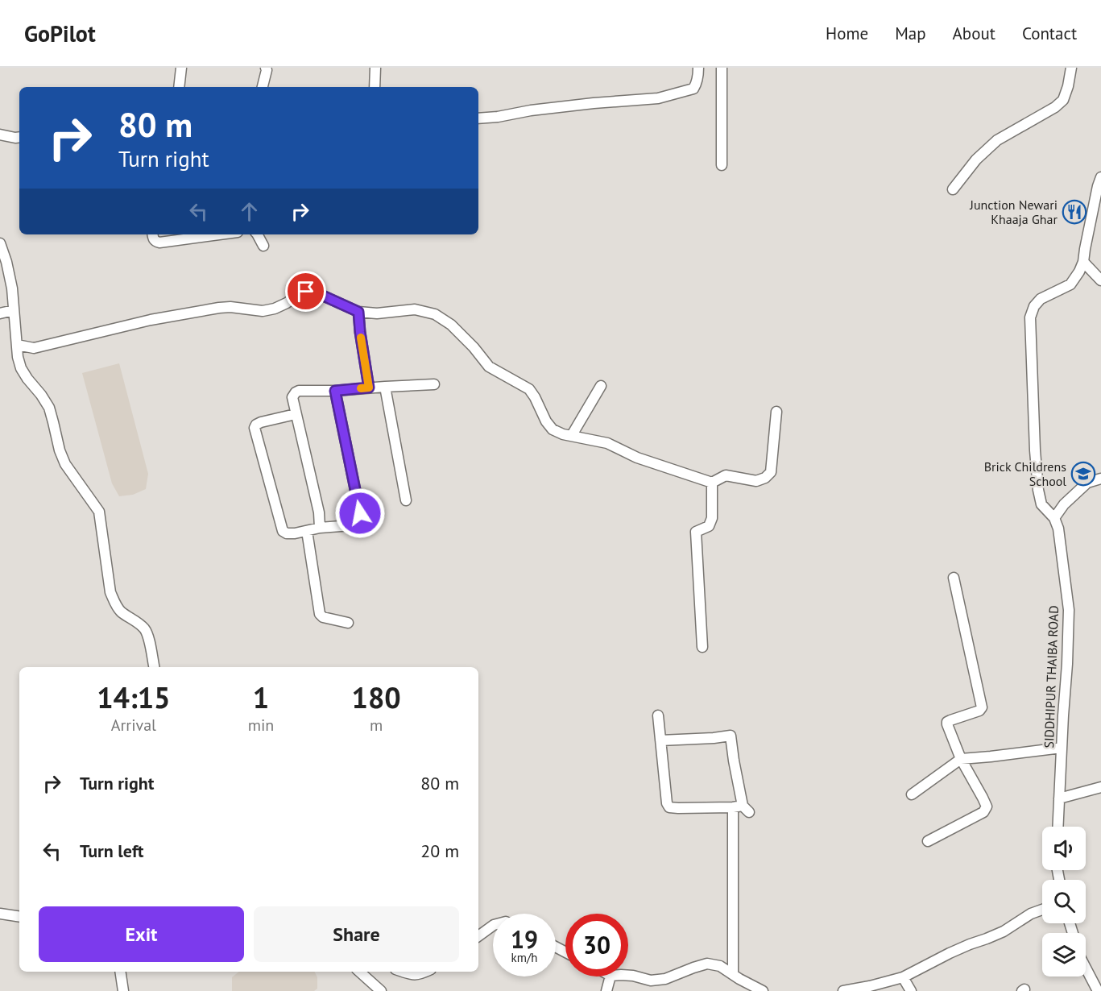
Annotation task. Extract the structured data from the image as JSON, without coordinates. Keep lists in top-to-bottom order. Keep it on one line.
{"streets":{"street":["SIDDHIPUR THAIBA ROAD"]},"places":{"restaurant":["Junction Newari Khaaja Ghar"],"school or university":["Brick Childrens School"]},"page":{"header":"GoPilot","nav":["Home","Map","About","Contact"],"turn":["80 m","Turn right"],"eta":["14:15","Arrival","1","min","180","m"],"list":[{"name":"Turn right","value":"80 m"},{"name":"Turn left","value":"20 m"}],"buttons":["Exit","Share"],"speed":"19 km/h","limit":"30"}}
